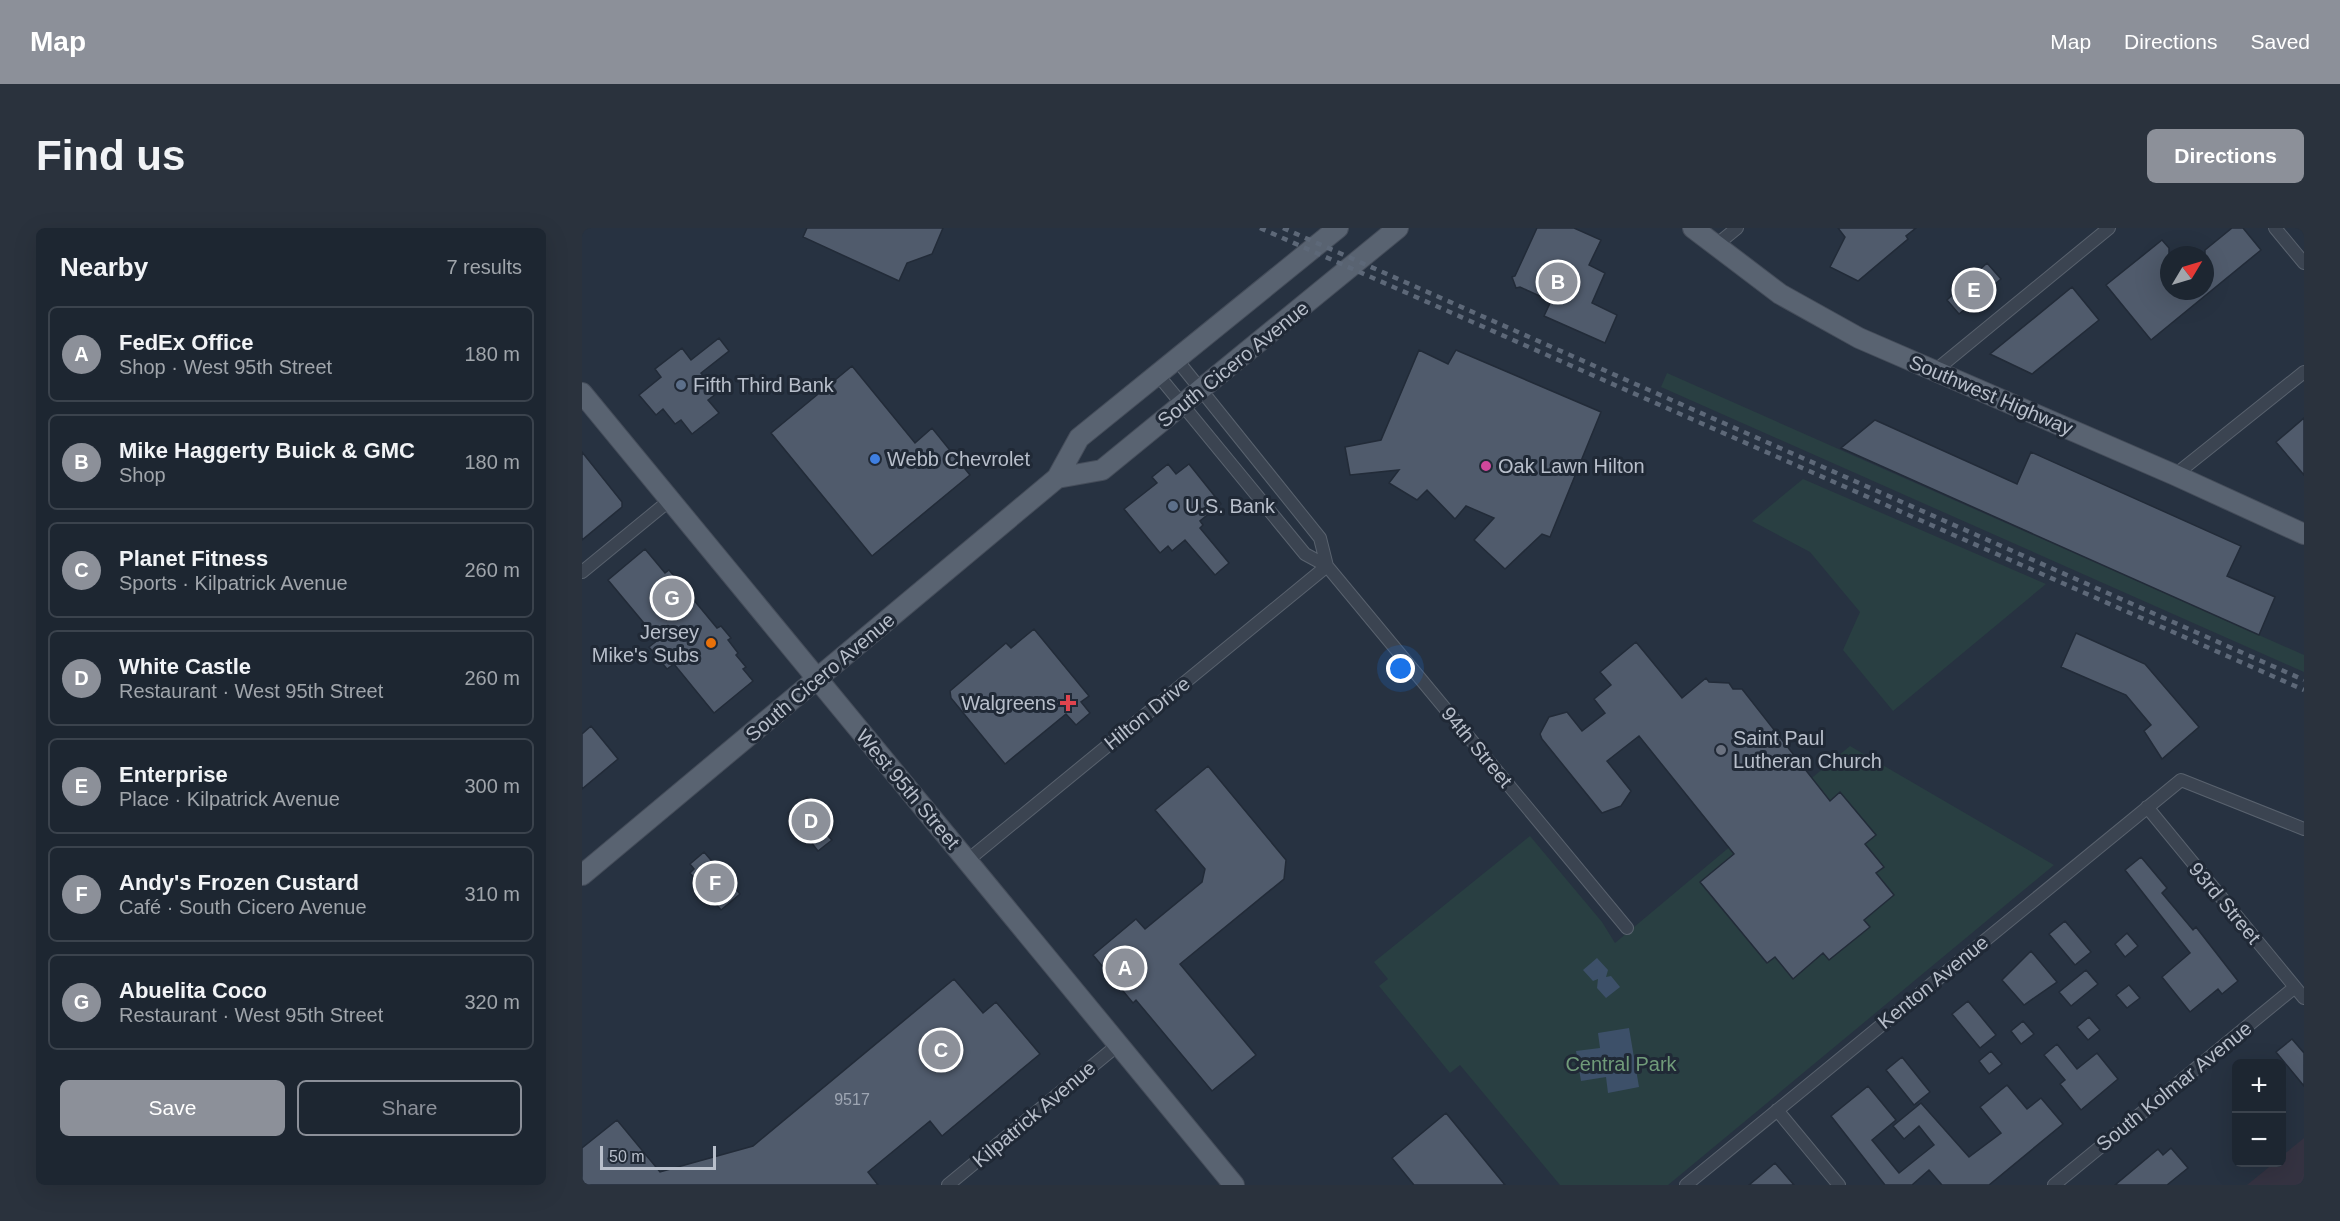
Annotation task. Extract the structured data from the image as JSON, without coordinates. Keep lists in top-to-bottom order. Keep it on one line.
{"streets":{"main road":["South Cicero Avenue","Southwest Highway","West 95th Street"],"street":["Hilton Drive","94th Street","93rd Street","Kenton Avenue","South Kolmar Avenue","Kilpatrick Avenue"]},"crossings":[["South Cicero Avenue","94th Street"],["South Cicero Avenue","West 95th Street"],["Hilton Drive","94th Street"],["Hilton Drive","West 95th Street"],["West 95th Street","Kilpatrick Avenue"],["93rd Street","Kenton Avenue"],["93rd Street","South Kolmar Avenue"]],"parks":["Central Park"],"places":{"other":["Fifth Third Bank","Webb Chevrolet","Oak Lawn Hilton","U.S. Bank","Jersey Mike's Subs","Saint Paul Lutheran Church"],"health":["Walgreens"]},"house_numbers":["9517"],"scale_bar":"50 m","north":"top right","page":{"header":"Map","nav":["Map","Directions","Saved"],"buttons":["Directions",["Save","Share"]],"title":"Find us","heading":["Nearby","7 results"],"pins":["B","E","G","D","F","A","C"],"list":[{"mark":"A","name":"FedEx Office","note":"Shop · West 95th Street","value":"180 m"},{"mark":"B","name":"Mike Haggerty Buick & GMC","note":"Shop","value":"180 m"},{"mark":"C","name":"Planet Fitness","note":"Sports · Kilpatrick Avenue","value":"260 m"},{"mark":"D","name":"White Castle","note":"Restaurant · West 95th Street","value":"260 m"},{"mark":"E","name":"Enterprise","note":"Place · Kilpatrick Avenue","value":"300 m"},{"mark":"F","name":"Andy's Frozen Custard","note":"Café · South Cicero Avenue","value":"310 m"},{"mark":"G","name":"Abuelita Coco","note":"Restaurant · West 95th Street","value":"320 m"}],"map_buttons":["+","−"],"scale":"50 m"}}
